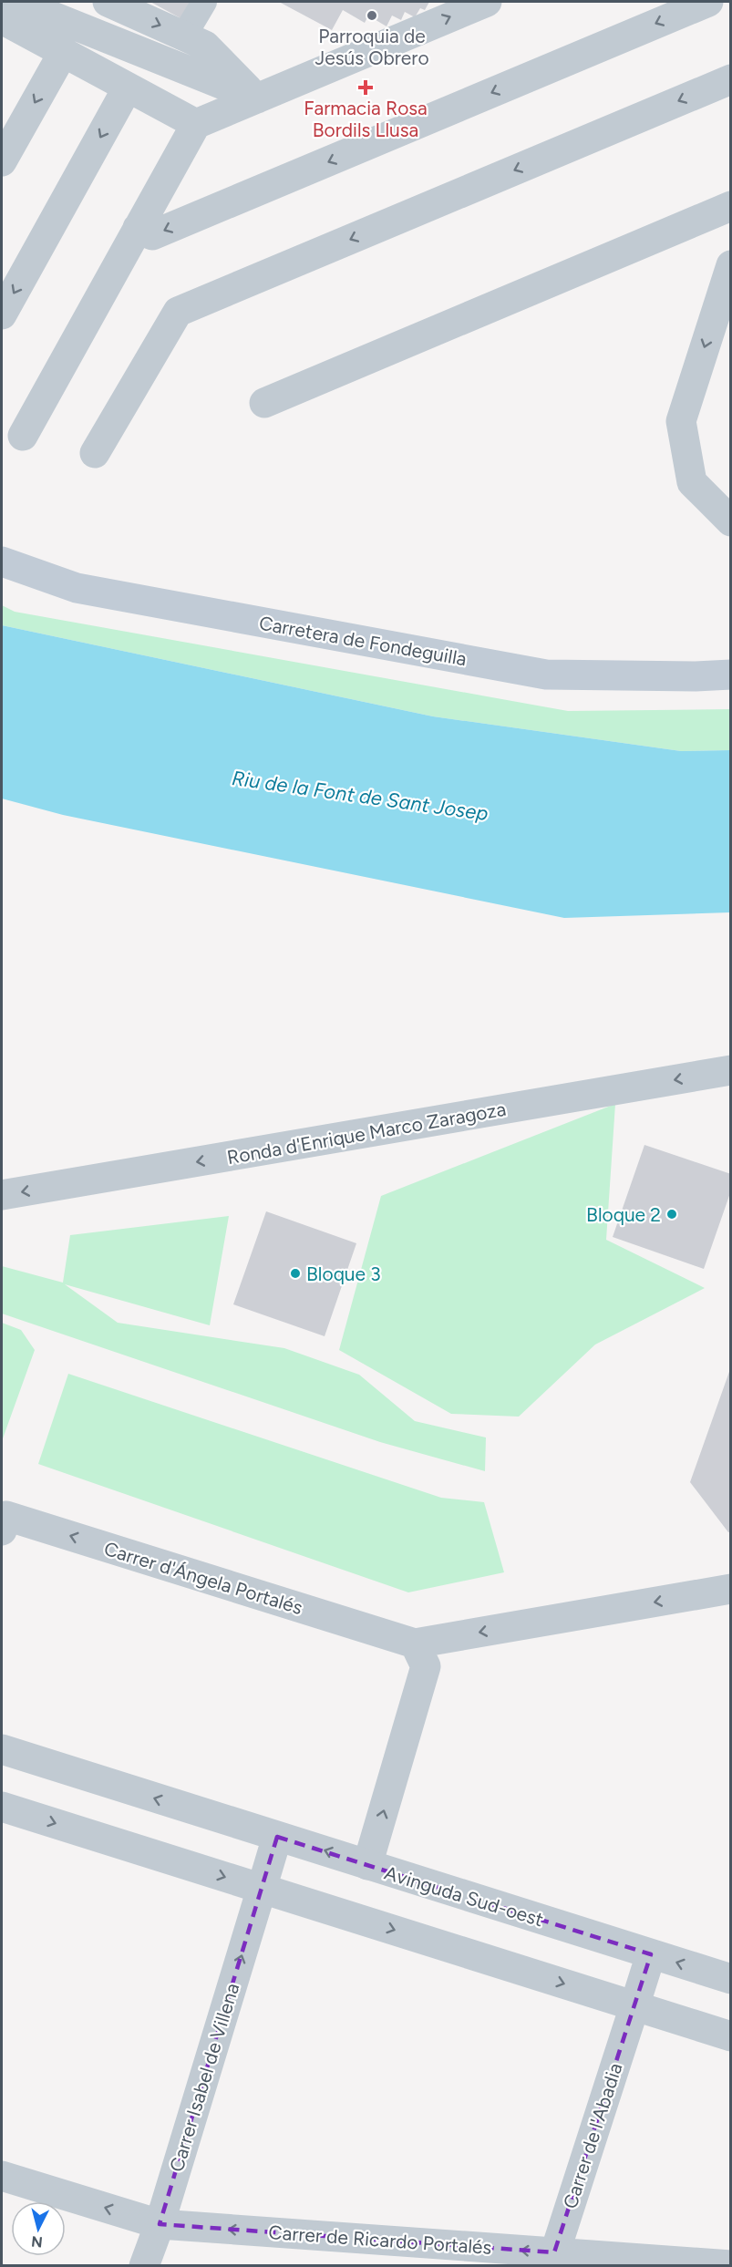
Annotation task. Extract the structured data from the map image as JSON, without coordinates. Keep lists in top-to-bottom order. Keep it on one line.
{"streets":{"main road":["Carretera de Fondeguilla"],"street":["Ronda d'Enrique Marco Zaragoza","Carrer d'Ángela Portalés","Avinguda Sud-oest","Carrer Isabel de Villena","Carrer de l'Abadia","Carrer de Ricardo Portalés"]},"crossings":[["Carrer Isabel de Villena","Carrer de Ricardo Portalés"],["Carrer de l'Abadia","Carrer de Ricardo Portalés"]],"one_way":["Ronda d'Enrique Marco Zaragoza","Carrer d'Ángela Portalés","Carrer Isabel de Villena","Carrer de Ricardo Portalés"],"water":["Riu de la Font de Sant Josep"],"places":{"other":["Parroquia de Jesús Obrero","Bloque 2","Bloque 3"],"health":["Farmacia Rosa Bordils Llusa"]},"north":"bottom"}
